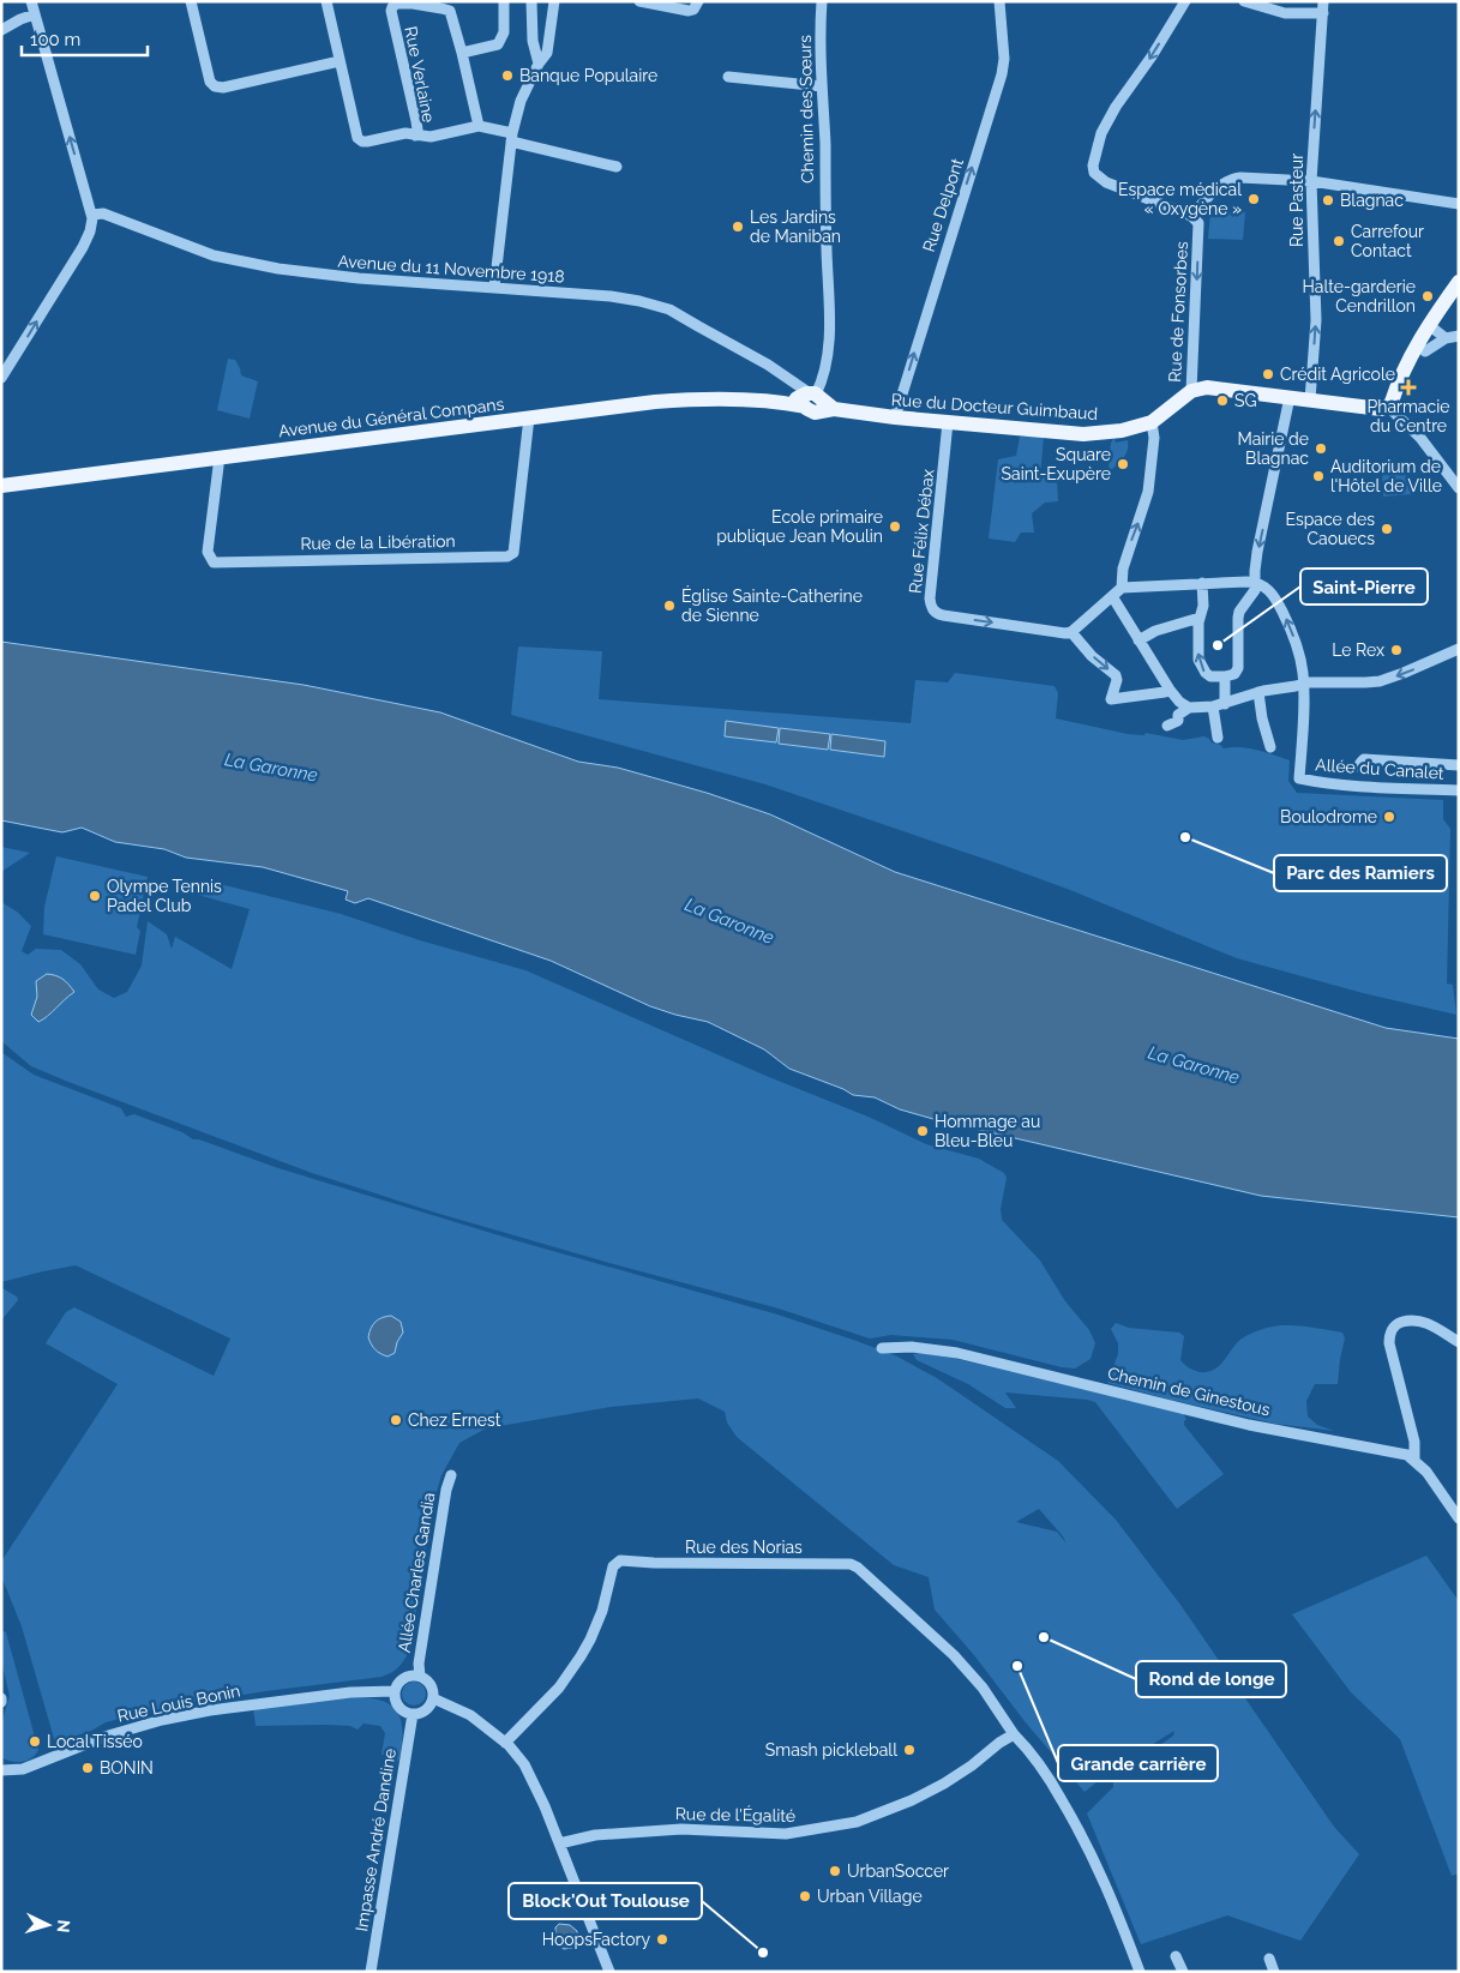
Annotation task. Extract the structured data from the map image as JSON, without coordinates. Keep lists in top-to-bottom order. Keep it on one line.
{"streets":{"main road":["Rue du Docteur Guimbaud","Avenue du Général Compans"],"street":["Rue Verlaine","Chemin des Sœurs","Rue Pasteur","Rue Delpont","Avenue du 11 Novembre 1918","Rue de Fonsorbes","Rue Félix Débax","Rue de la Libération","Allée du Canalet","Chemin de Ginestous","Rue des Norias","Allée Charles Gandia","Rue Louis Bonin","Rue de l'Égalité","Impasse André Dandine"]},"crossings":[["Chemin des Sœurs","Avenue du 11 Novembre 1918"],["Chemin des Sœurs","Rue du Docteur Guimbaud"],["Chemin des Sœurs","Avenue du Général Compans"],["Rue Delpont","Rue du Docteur Guimbaud"],["Avenue du 11 Novembre 1918","Rue du Docteur Guimbaud"],["Avenue du 11 Novembre 1918","Avenue du Général Compans"],["Rue du Docteur Guimbaud","Avenue du Général Compans"],["Rue du Docteur Guimbaud","Rue Félix Débax"],["Avenue du Général Compans","Rue de la Libération"],["Rue des Norias","Rue de l'Égalité"],["Allée Charles Gandia","Rue Louis Bonin"],["Allée Charles Gandia","Impasse André Dandine"],["Rue Louis Bonin","Impasse André Dandine"]],"one_way":["Rue Pasteur","Rue Delpont","Rue de Fonsorbes"],"water":["La Garonne"],"places":{"other":["Banque Populaire","Espace médical « Oxygène »","Blagnac","Les Jardins de Maniban","Carrefour Contact","Halte-garderie Cendrillon","Crédit Agricole","SG","Mairie de Blagnac","Square Saint-Exupère","Auditorium de l'Hôtel de Ville","Ecole primaire publique Jean Moulin","Espace des Caouecs","Église Sainte-Catherine de Sienne","Saint-Pierre","Le Rex","Boulodrome","Parc des Ramiers","Olympe Tennis Padel Club","Hommage au Bleu-Bleu","Chez Ernest","Rond de longe","Grande carrière","Local Tisséo","Smash pickleball","BONIN","UrbanSoccer","Urban Village","HoopsFactory","Block'Out Toulouse"],"health":["Pharmacie du Centre"]},"scale_bar":"100 m","north":"right"}
